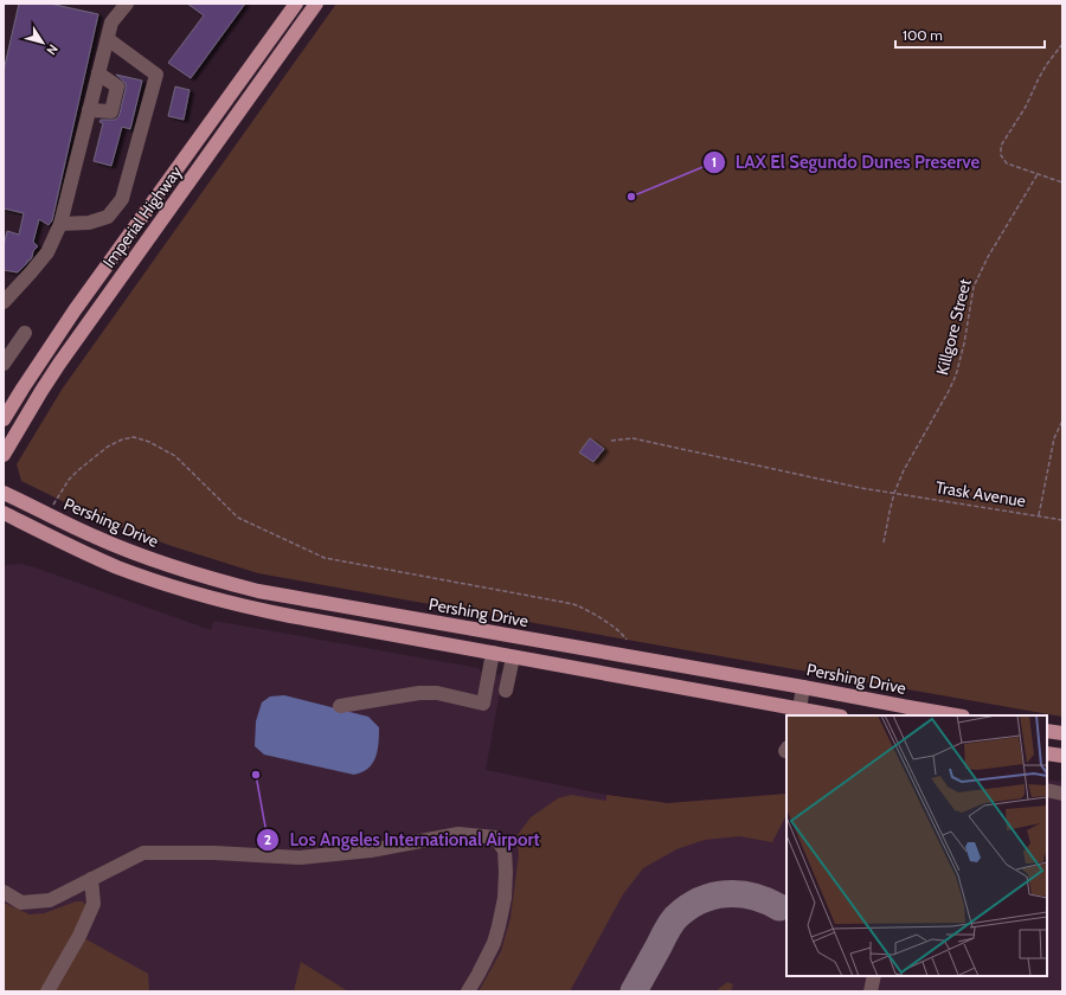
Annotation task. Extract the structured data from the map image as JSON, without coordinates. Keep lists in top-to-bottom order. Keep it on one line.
{"streets":{"main road":["Imperial Highway","Pershing Drive"],"path":["Killgore Street","Trask Avenue"]},"crossings":[["Killgore Street","Trask Avenue"]],"places":["LAX El Segundo Dunes Preserve","Los Angeles International Airport"],"scale_bar":"100 m","north":"bottom right"}
